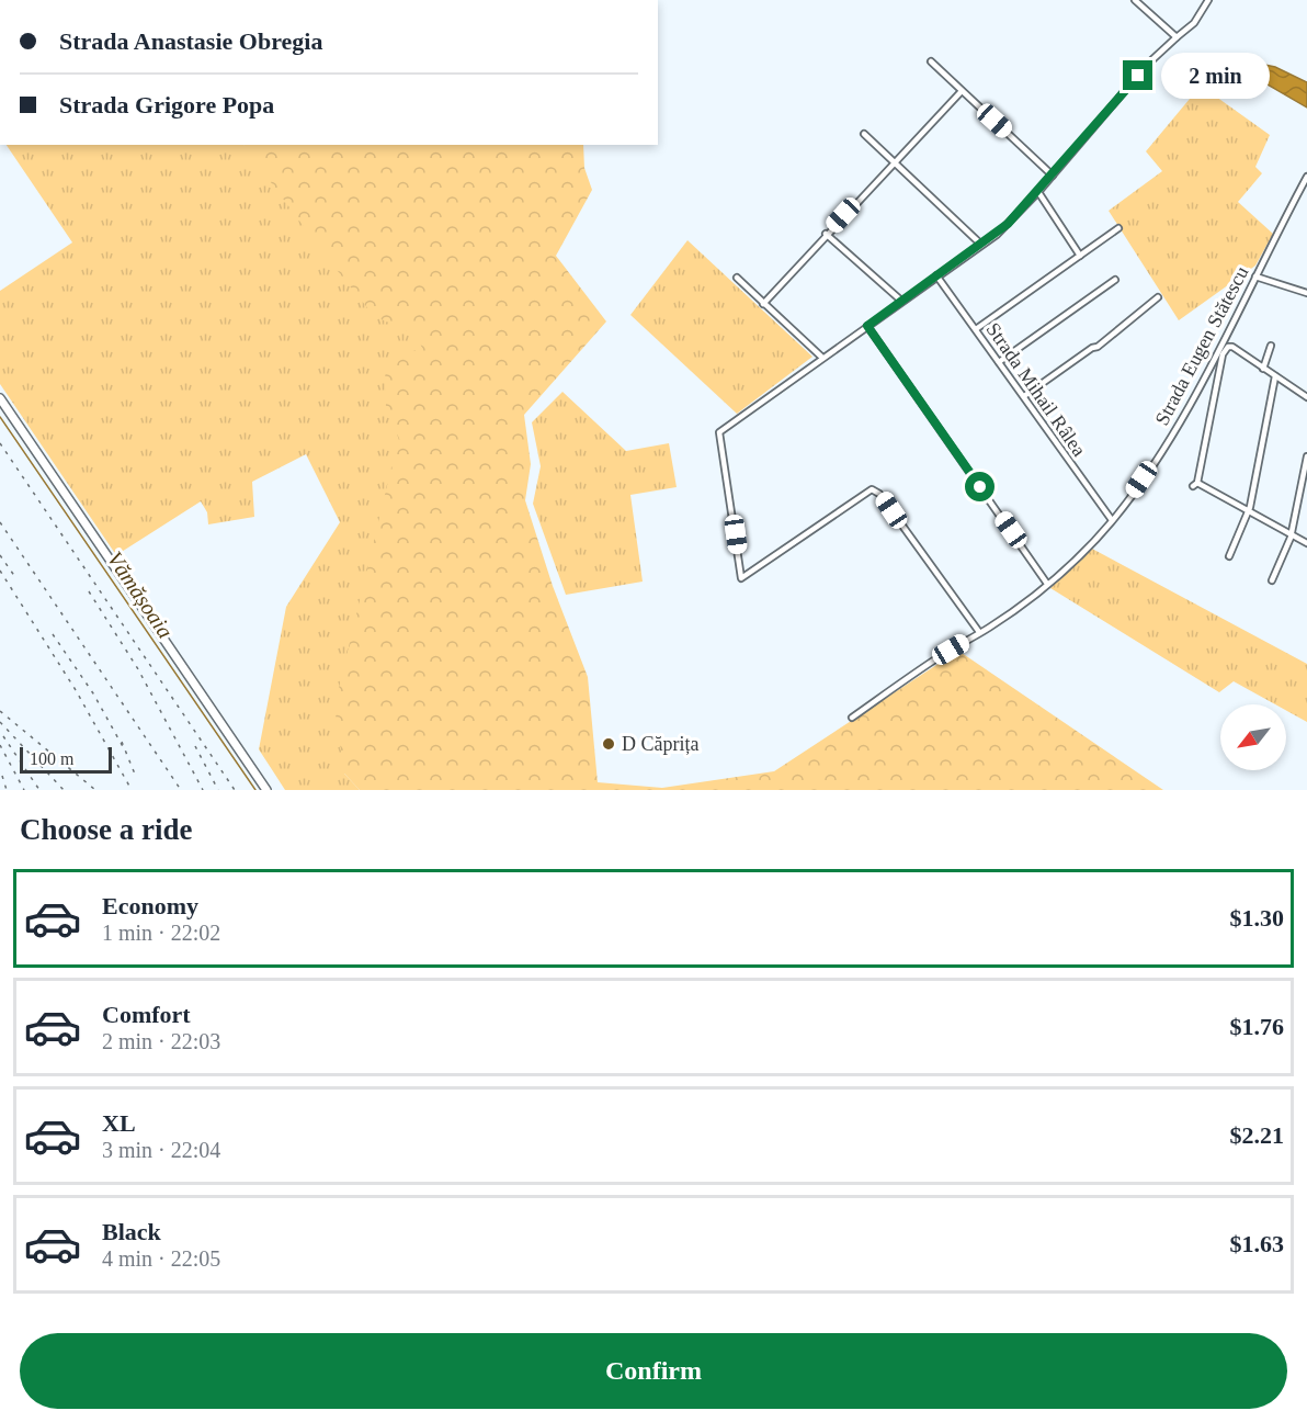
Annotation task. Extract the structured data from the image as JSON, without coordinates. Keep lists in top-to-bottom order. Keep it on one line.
{"streets":{"street":["Strada Eugen Stătescu","Strada Mihail Râlea"]},"crossings":[["Strada Eugen Stătescu","Strada Mihail Râlea"]],"water":["Vămășoaia"],"places":["D Căprița"],"scale_bar":"100 m","north":"bottom left","page":{"banner":["Strada Anastasie Obregia","Strada Grigore Popa"],"bubble":"2 min","scale":"100 m","heading":"Choose a ride","list":[{"name":"Economy","note":"1 min · 22:02","value":"$1.30"},{"name":"Comfort","note":"2 min · 22:03","value":"$1.76"},{"name":"XL","note":"3 min · 22:04","value":"$2.21"},{"name":"Black","note":"4 min · 22:05","value":"$1.63"}],"buttons":"Confirm"}}
